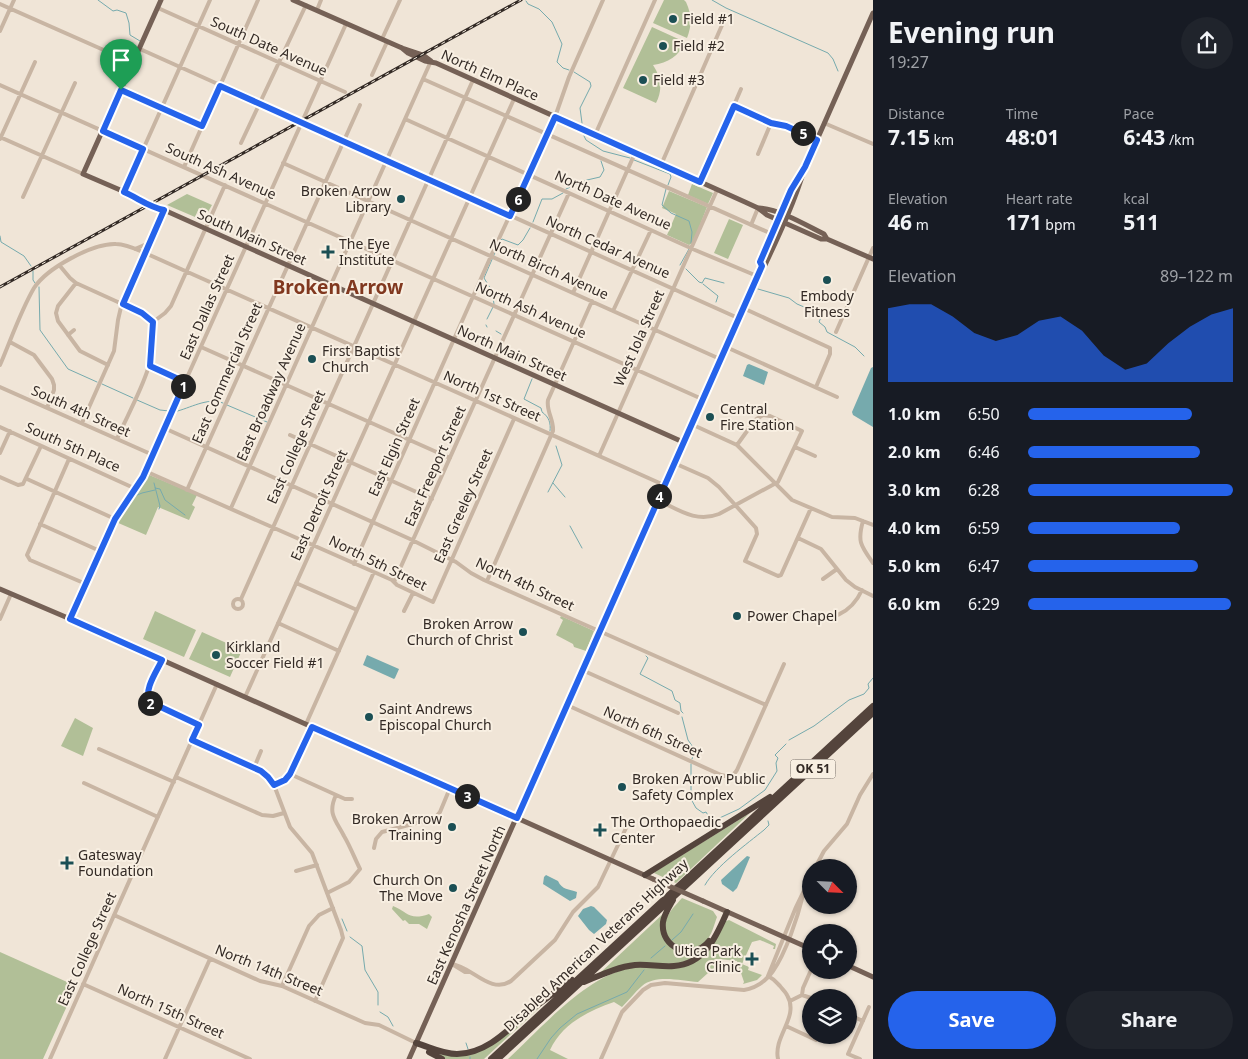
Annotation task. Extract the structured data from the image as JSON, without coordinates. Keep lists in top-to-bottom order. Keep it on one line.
{"streets":{"highway":["OK 51","Disabled American Veterans Highway"],"main road":["North Elm Place","South Main Street","North Main Street","East Kenosha Street North"],"street":["South Date Avenue","South Ash Avenue","North Date Avenue","North Cedar Avenue","North Birch Avenue","East Dallas Street","North Ash Avenue","West Iola Street","East Commercial Street","East Broadway Avenue","North 1st Street","South 4th Street","South 5th Place","East College Street","East Elgin Street","East Freeport Street","East Detroit Street","East Greeley Street","North 5th Street","North 4th Street","North 6th Street","North 14th Street","North 15th Street"]},"crossings":[["South Date Avenue","East Dallas Street"],["North Elm Place","East Dallas Street"],["North Elm Place","West Iola Street"],["North Elm Place","East Broadway Avenue"],["North Elm Place","East College Street"],["North Elm Place","East Elgin Street"],["North Elm Place","East Detroit Street"],["South Ash Avenue","East Dallas Street"],["South Ash Avenue","North Ash Avenue"],["South Ash Avenue","East Commercial Street"],["South Ash Avenue","East Broadway Avenue"],["North Date Avenue","West Iola Street"],["North Date Avenue","East Broadway Avenue"],["North Date Avenue","East College Street"],["North Date Avenue","East Elgin Street"],["North Date Avenue","East Freeport Street"],["North Date Avenue","East Detroit Street"],["South Main Street","East Dallas Street"],["South Main Street","North Main Street"],["South Main Street","East Commercial Street"],["South Main Street","East Broadway Avenue"],["North Cedar Avenue","East Dallas Street"],["North Cedar Avenue","West Iola Street"],["North Cedar Avenue","East Commercial Street"],["North Cedar Avenue","East Broadway Avenue"],["North Cedar Avenue","East College Street"],["North Cedar Avenue","East Elgin Street"],["North Cedar Avenue","East Freeport Street"],["North Cedar Avenue","East Detroit Street"],["North Birch Avenue","East Dallas Street"],["North Birch Avenue","West Iola Street"],["North Birch Avenue","East Commercial Street"],["North Birch Avenue","East Broadway Avenue"],["North Birch Avenue","East College Street"],["North Birch Avenue","East Elgin Street"],["North Birch Avenue","East Freeport Street"],["North Birch Avenue","East Detroit Street"],["East Dallas Street","North 1st Street"],["East Dallas Street","South 4th Street"],["East Dallas Street","South 5th Place"],["East Dallas Street","North 5th Street"],["North Ash Avenue","West Iola Street"],["North Ash Avenue","East Broadway Avenue"],["North Ash Avenue","East College Street"],["North Ash Avenue","East Elgin Street"],["North Ash Avenue","East Freeport Street"],["North Ash Avenue","East Detroit Street"],["West Iola Street","North Main Street"],["West Iola Street","North 1st Street"],["North Main Street","East Broadway Avenue"],["North Main Street","East College Street"],["North Main Street","East Elgin Street"],["North Main Street","East Freeport Street"],["North Main Street","East Detroit Street"],["East Commercial Street","North 1st Street"],["East Commercial Street","North 5th Street"],["East Broadway Avenue","North 1st Street"],["East Broadway Avenue","North 5th Street"],["East Broadway Avenue","North 4th Street"],["North 1st Street","East College Street"],["North 1st Street","East Elgin Street"],["North 1st Street","East Freeport Street"],["North 1st Street","East Detroit Street"],["North 1st Street","East Greeley Street"],["North 1st Street","East Kenosha Street North"],["East College Street","North 5th Street"],["East College Street","North 4th Street"],["East College Street","North 14th Street"],["East College Street","North 15th Street"],["East Elgin Street","North 5th Street"],["East Elgin Street","North 4th Street"],["East Freeport Street","North 5th Street"],["East Freeport Street","North 4th Street"],["East Detroit Street","North 5th Street"],["East Detroit Street","North 4th Street"],["East Greeley Street","North 5th Street"],["East Greeley Street","North 4th Street"],["North 4th Street","North 6th Street"],["North 4th Street","East Kenosha Street North"],["North 6th Street","East Kenosha Street North"],["East Kenosha Street North","North 14th Street"]],"districts":["Broken Arrow"],"places":{"other":["Field #1","Field #2","Field #3","Broken Arrow Library","Embody Fitness","First Baptist Church","Central Fire Station","Power Chapel","Broken Arrow Church of Christ","Kirkland Soccer Field #1","Saint Andrews Episcopal Church","Broken Arrow Public Safety Complex","Broken Arrow Training","Church On The Move"],"health":["The Eye Institute","The Orthopaedic Center","Gatesway Foundation","Utica Park Clinic"]},"north":"bottom right","page":{"heading":["Evening run","19:27"],"stats":[["Distance","7.15 km"],["Time","48:01"],["Pace","6:43 /km"],["Elevation","46 m"],["Heart rate","171 bpm"],["kcal","511"]],"pins":["5","6","1","4","2","3"],"chart":["Elevation","89–122 m"],"list":[{"name":"1.0 km","note":"6:50"},{"name":"2.0 km","note":"6:46"},{"name":"3.0 km","note":"6:28"},{"name":"4.0 km","note":"6:59"},{"name":"5.0 km","note":"6:47"},{"name":"6.0 km","note":"6:29"}],"buttons":["Save","Share"]}}
